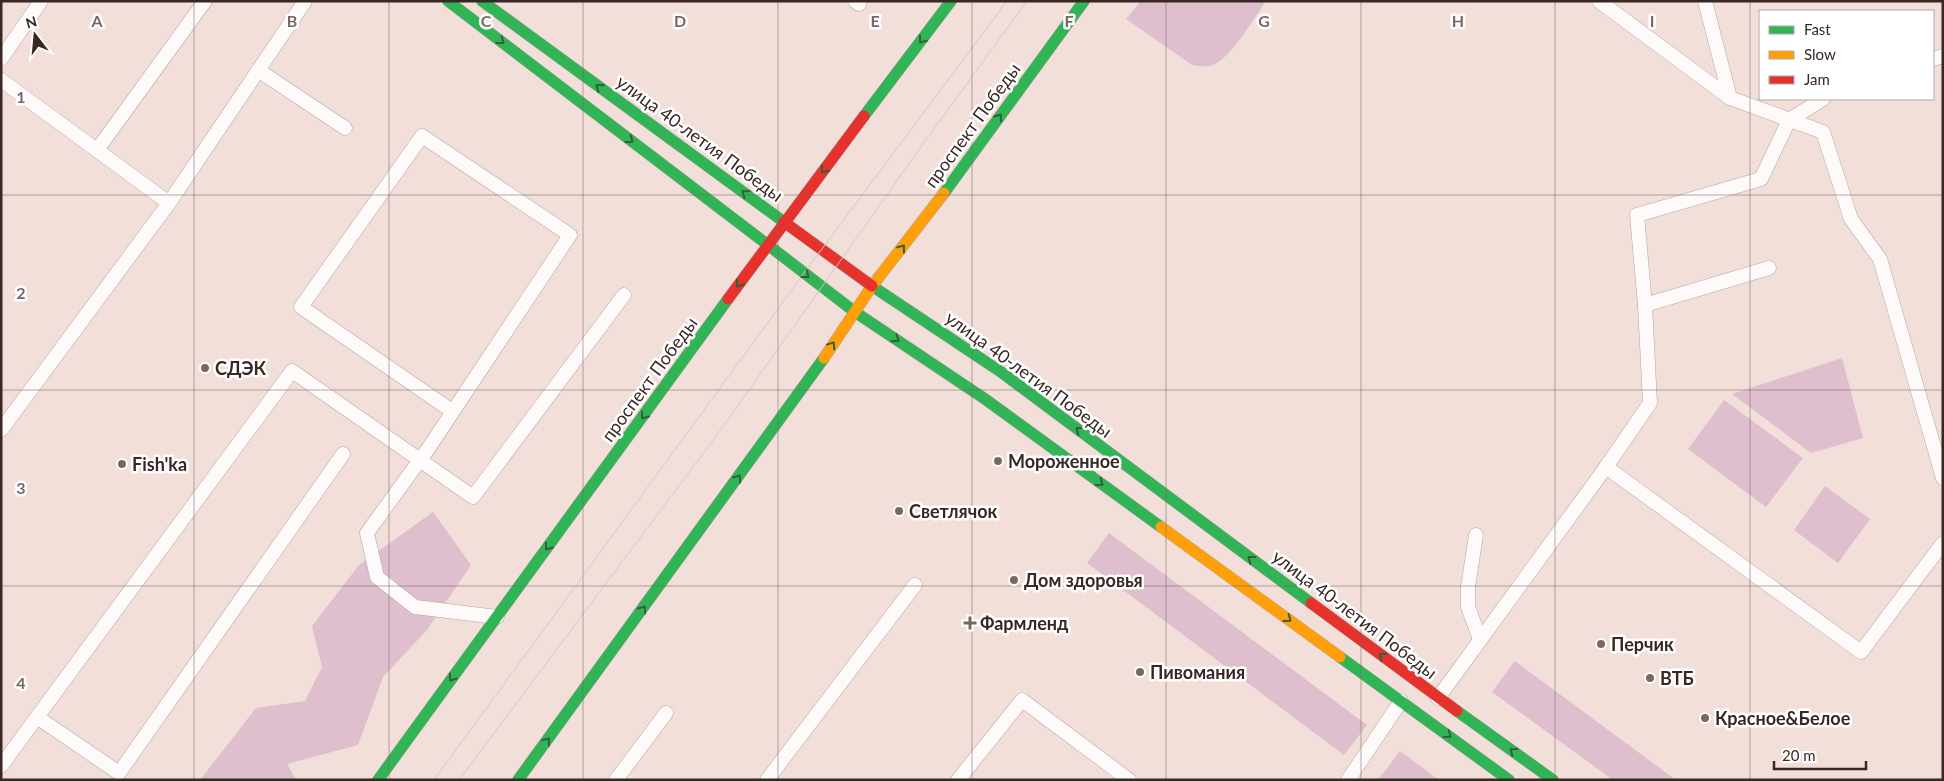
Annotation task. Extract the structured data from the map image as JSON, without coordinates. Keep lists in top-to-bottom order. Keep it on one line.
{"streets":{"street":["проспект Победы","улица 40-летия Победы"]},"crossings":[["проспект Победы","улица 40-летия Победы"]],"places":{"other":["СДЭК","Мороженное","Fish'ka","Светлячок","Дом здоровья","Перчик","Пивомания","ВТБ","Красное&Белое"],"health":["Фармленд"]},"legend":["Fast","Slow","Jam"],"scale_bar":"20 m","north":"top","grid":{"columns":["A","B","C","D","E","F","G","H","I"],"rows":["1","2","3","4"]}}
